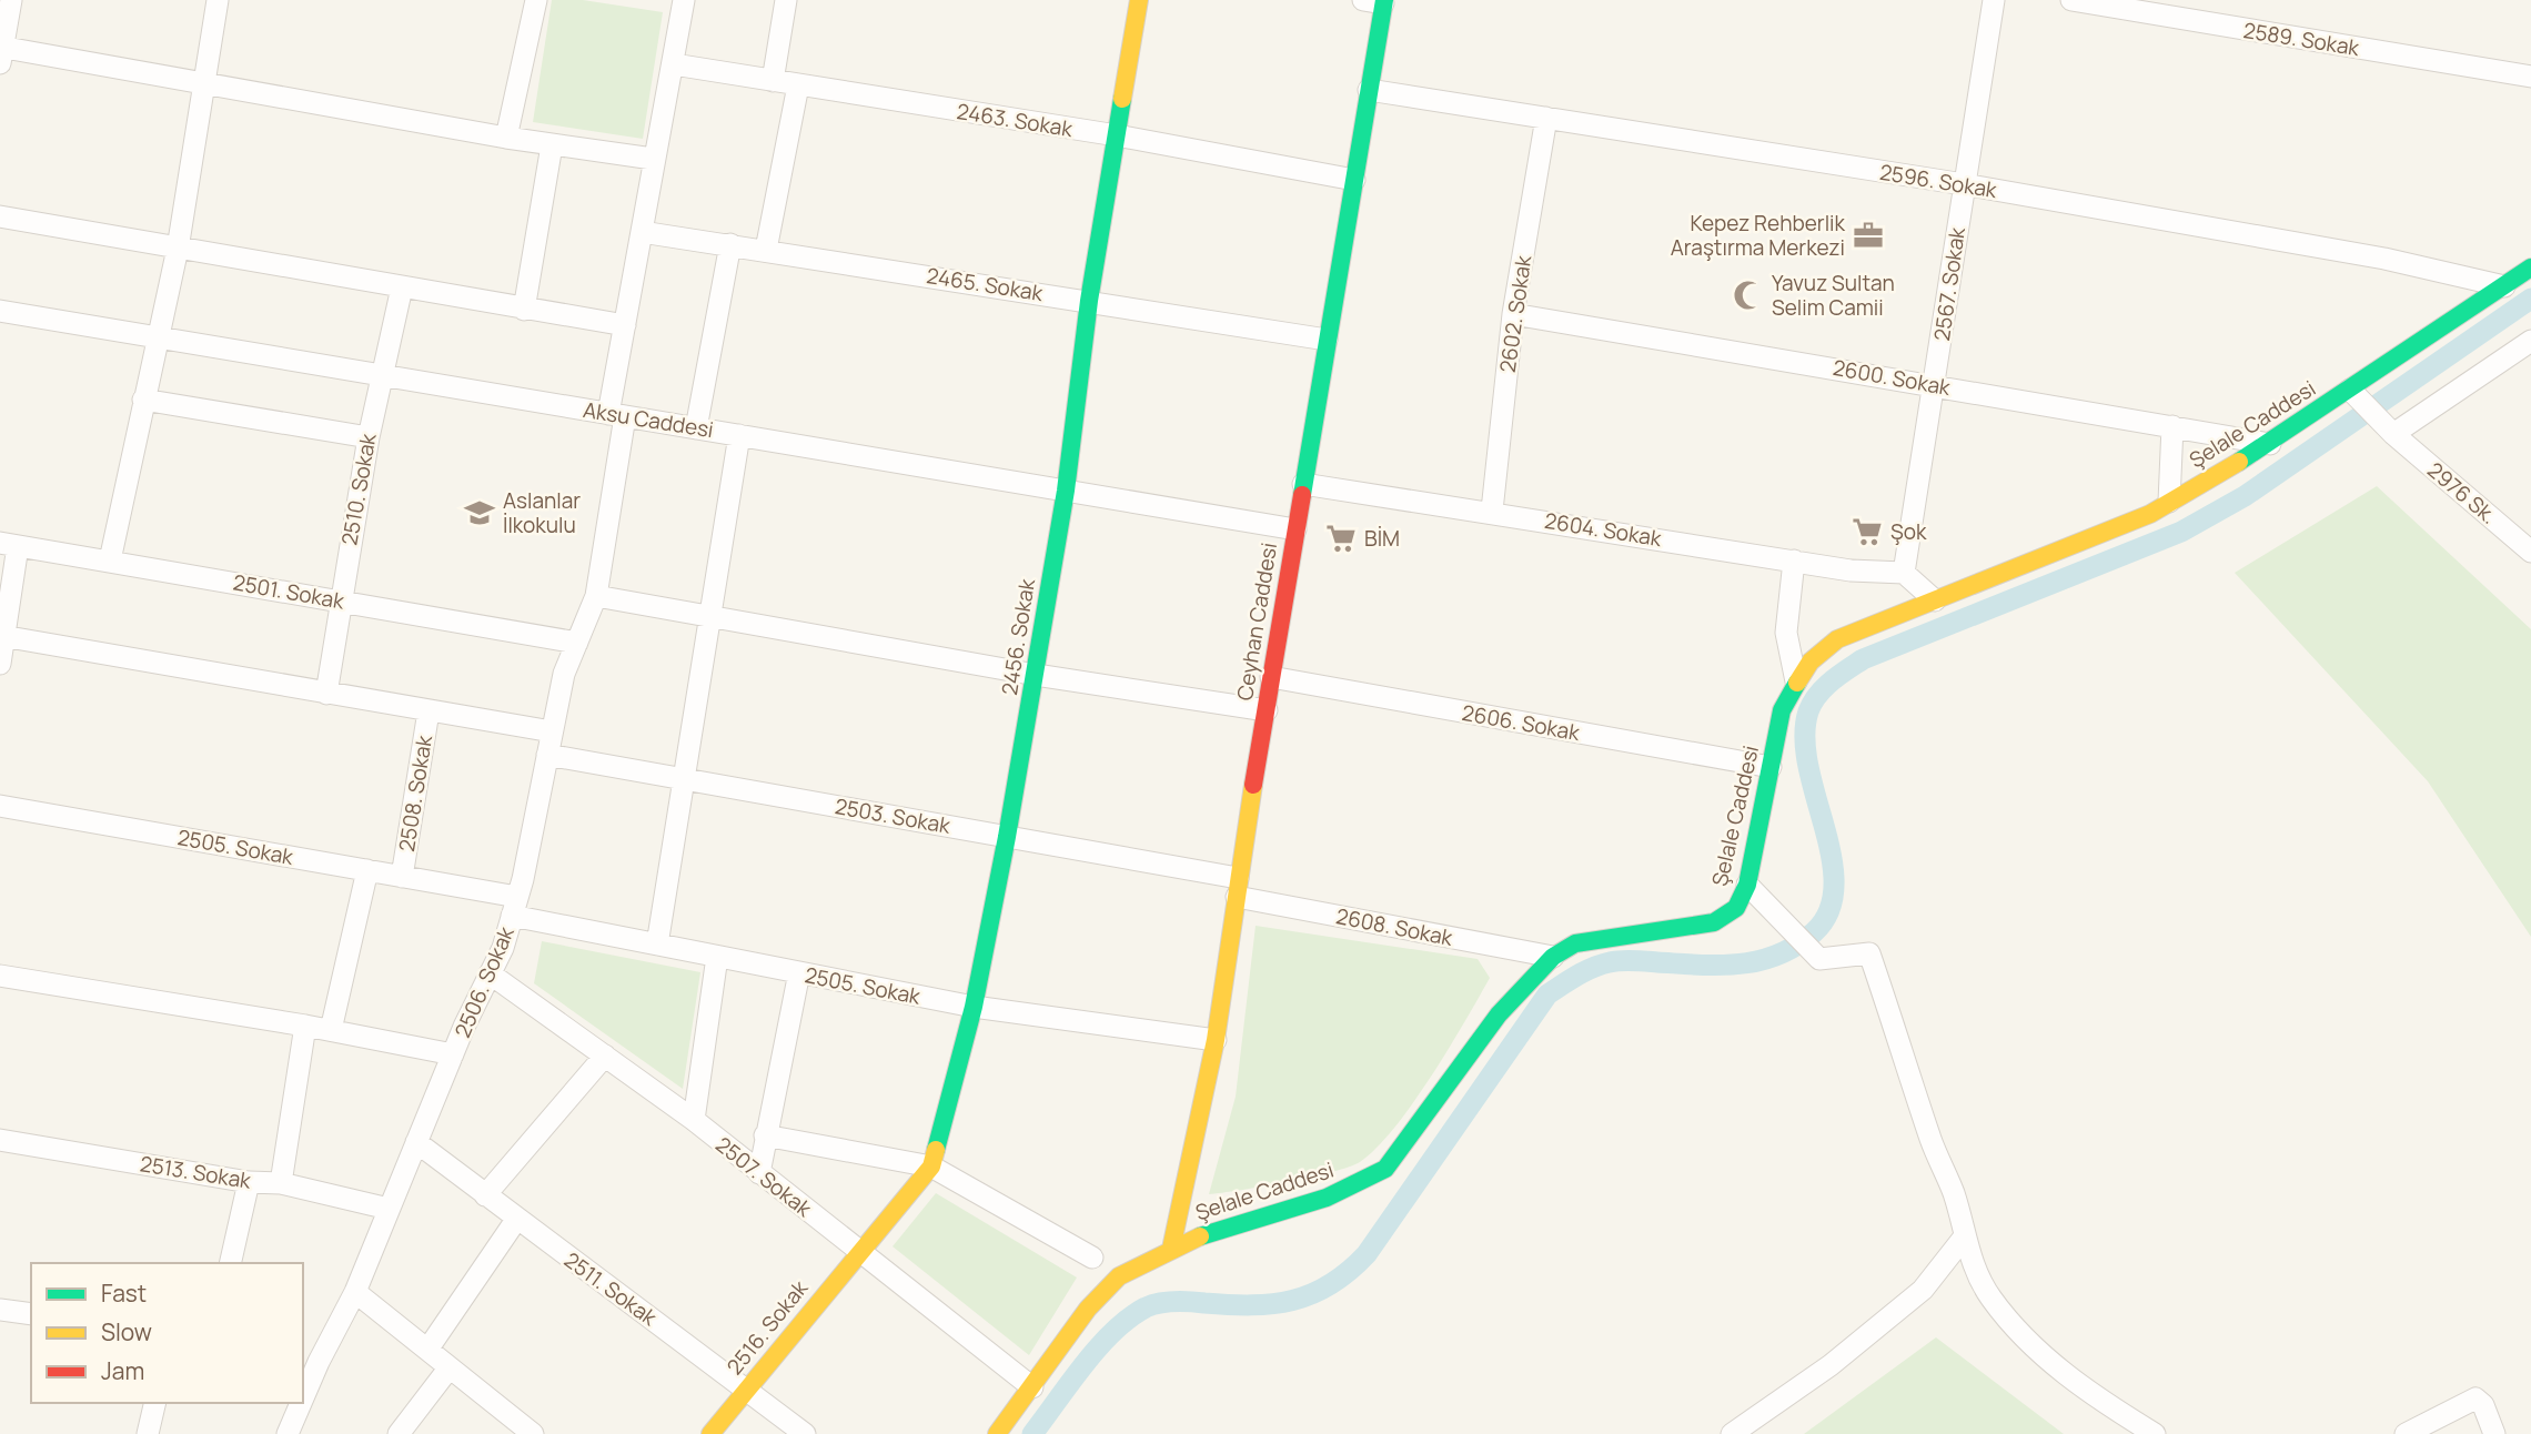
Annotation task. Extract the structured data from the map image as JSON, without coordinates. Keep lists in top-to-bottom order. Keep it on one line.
{"streets":{"street":["2589. Sokak","2463. Sokak","2596. Sokak","2465. Sokak","2567. Sokak","2602. Sokak","2600. Sokak","Aksu Caddesi","Şelale Caddesi","2510. Sokak","2976 Sk.","2604. Sokak","2501. Sokak","Ceyhan Caddesi","2456. Sokak","2606. Sokak","2508. Sokak","2503. Sokak","2505. Sokak","2608. Sokak","2506. Sokak","2513. Sokak","2507. Sokak","2511. Sokak","2516. Sokak"]},"crossings":[["2463. Sokak","Ceyhan Caddesi"],["2463. Sokak","2456. Sokak"],["2463. Sokak","2506. Sokak"],["2596. Sokak","2567. Sokak"],["2596. Sokak","2602. Sokak"],["2596. Sokak","Şelale Caddesi"],["2596. Sokak","Ceyhan Caddesi"],["2465. Sokak","Ceyhan Caddesi"],["2465. Sokak","2456. Sokak"],["2465. Sokak","2506. Sokak"],["2567. Sokak","2600. Sokak"],["2567. Sokak","2604. Sokak"],["2602. Sokak","2600. Sokak"],["2602. Sokak","2604. Sokak"],["2600. Sokak","Şelale Caddesi"],["Aksu Caddesi","2510. Sokak"],["Aksu Caddesi","Ceyhan Caddesi"],["Aksu Caddesi","2456. Sokak"],["Aksu Caddesi","2506. Sokak"],["Şelale Caddesi","2976 Sk."],["Şelale Caddesi","Ceyhan Caddesi"],["Şelale Caddesi","2606. Sokak"],["Şelale Caddesi","2608. Sokak"],["Şelale Caddesi","2507. Sokak"],["2510. Sokak","2501. Sokak"],["2604. Sokak","Ceyhan Caddesi"],["2501. Sokak","2506. Sokak"],["Ceyhan Caddesi","2606. Sokak"],["Ceyhan Caddesi","2503. Sokak"],["Ceyhan Caddesi","2505. Sokak"],["Ceyhan Caddesi","2608. Sokak"],["2456. Sokak","2503. Sokak"],["2456. Sokak","2505. Sokak"],["2456. Sokak","2507. Sokak"],["2456. Sokak","2516. Sokak"],["2508. Sokak","2505. Sokak"],["2503. Sokak","2608. Sokak"],["2503. Sokak","2506. Sokak"],["2505. Sokak","2506. Sokak"],["2506. Sokak","2513. Sokak"],["2506. Sokak","2507. Sokak"],["2506. Sokak","2511. Sokak"],["2507. Sokak","2516. Sokak"],["2511. Sokak","2516. Sokak"]],"places":{"office":["Kepez Rehberlik Araştırma Merkezi"],"mosque":["Yavuz Sultan Selim Camii"],"school or university":["Aslanlar İlkokulu"],"supermarket":["Şok","BİM"]},"legend":["Fast","Slow","Jam"]}
